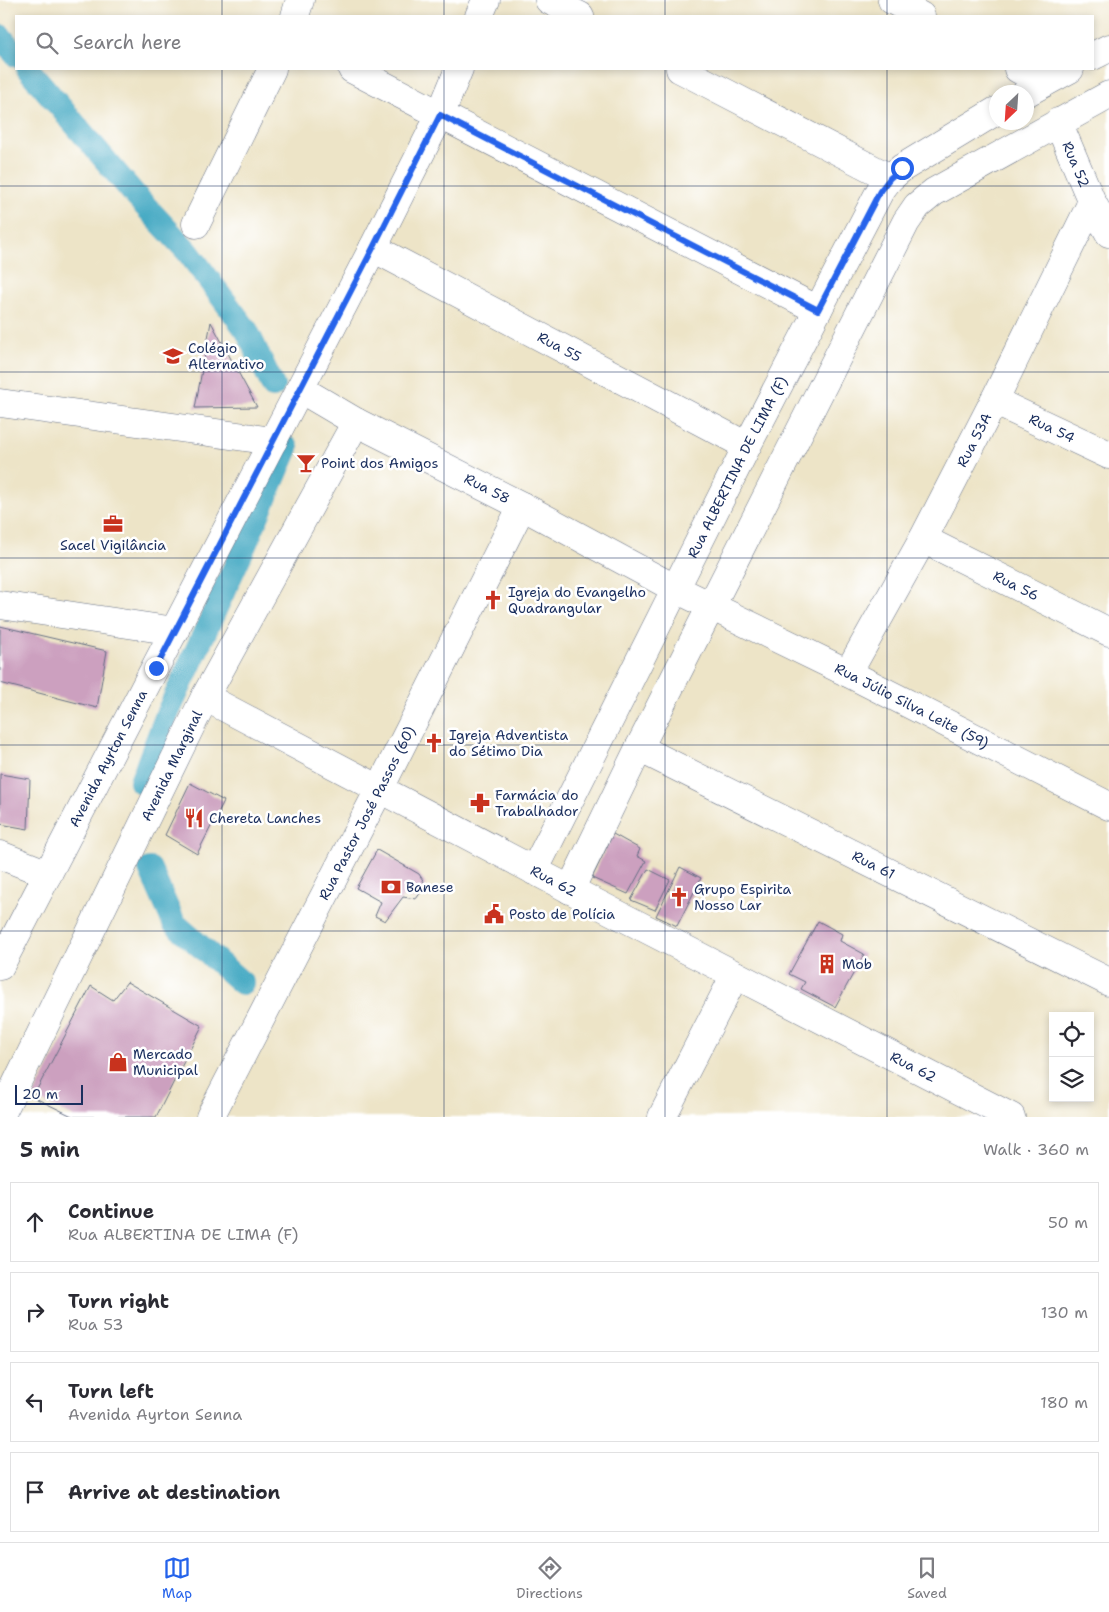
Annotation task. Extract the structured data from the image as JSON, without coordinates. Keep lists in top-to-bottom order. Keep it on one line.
{"streets":{"street":["Rua 52","Rua 55","Rua 54","Rua 53A","Rua ALBERTINA DE LIMA (F)","Rua 58","Rua 56","Rua Júlio Silva Leite (59)","Avenida Ayrton Senna","Avenida Marginal","Rua Pastor José Passos (60)","Rua 61","Rua 62"]},"crossings":[["Rua 52","Rua 53A"],["Rua 55","Rua ALBERTINA DE LIMA (F)"],["Rua 55","Avenida Ayrton Senna"],["Rua 54","Rua 53A"],["Rua 53A","Rua 56"],["Rua 53A","Rua Júlio Silva Leite (59)"],["Rua ALBERTINA DE LIMA (F)","Rua 58"],["Rua ALBERTINA DE LIMA (F)","Rua 62"],["Rua 58","Rua Júlio Silva Leite (59)"],["Rua 58","Avenida Ayrton Senna"],["Rua 58","Avenida Marginal"],["Rua 58","Rua Pastor José Passos (60)"],["Avenida Marginal","Rua 62"],["Rua Pastor José Passos (60)","Rua 62"]],"places":{"school or university":["Colégio Alternativo"],"bar":["Point dos Amigos"],"office":["Sacel Vigilância"],"church":["Igreja do Evangelho Quadrangular","Igreja Adventista do Sétimo Dia","Grupo Espirita Nosso Lar"],"pharmacy":["Farmácia do Trabalhador"],"restaurant":["Chereta Lanches"],"bank":["Banese"],"public building":["Posto de Polícia"],"building":["Mob"],"shop":["Mercado Municipal"]},"scale_bar":"20 m","north":"bottom left","page":{"search":"Search here","scale":"20 m","heading":["5 min","Walk · 360 m"],"list":[["Continue","Rua ALBERTINA DE LIMA (F)","50 m"],["Turn right","Rua 53","130 m"],["Turn left","Avenida Ayrton Senna","180 m"],"Arrive at destination"],"nav":["Map","Directions","Saved"]}}
